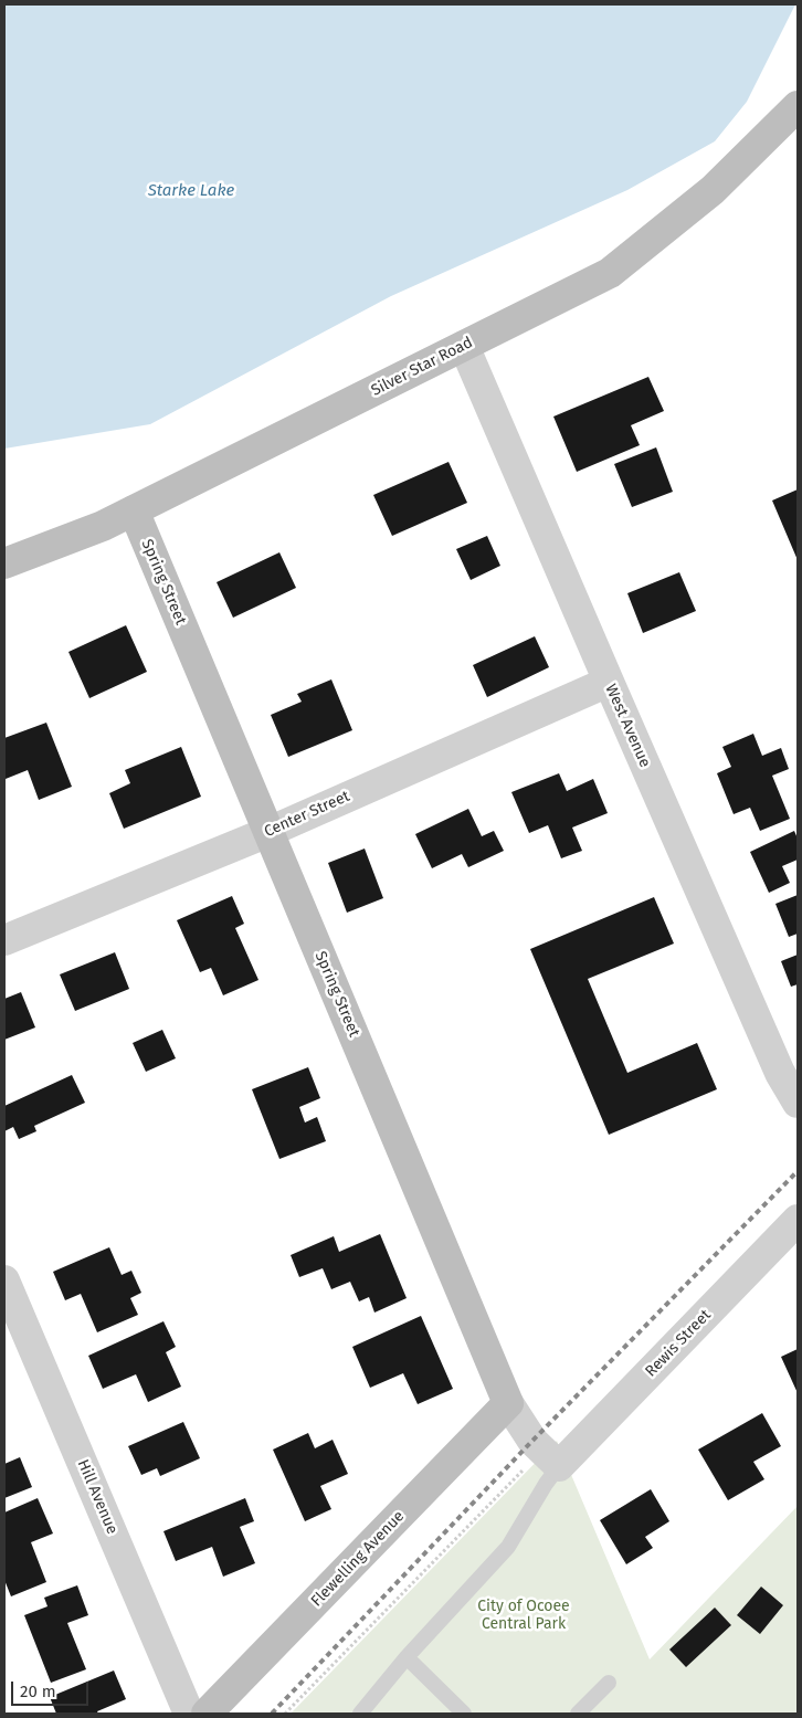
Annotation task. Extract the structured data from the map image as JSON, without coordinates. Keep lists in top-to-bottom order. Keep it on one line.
{"streets":{"street":["Silver Star Road","Spring Street","West Avenue","Center Street","Rewis Street","Hill Avenue","Flewelling Avenue"]},"crossings":[["Silver Star Road","Spring Street"],["Silver Star Road","West Avenue"],["Spring Street","Center Street"],["Spring Street","Rewis Street"],["Spring Street","Flewelling Avenue"],["West Avenue","Center Street"]],"water":["Starke Lake"],"parks":["City of Ocoee Central Park"],"scale_bar":"20 m"}
